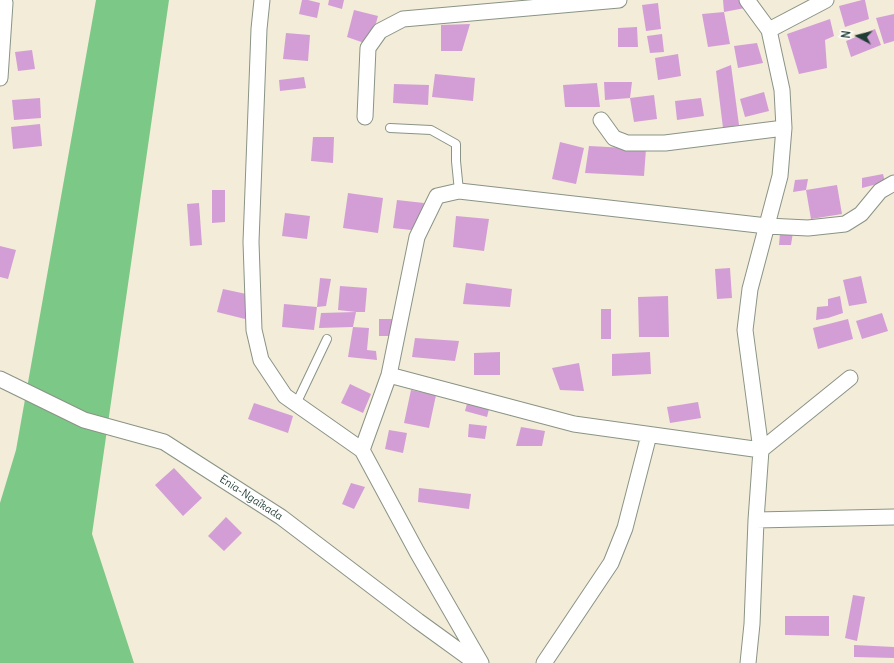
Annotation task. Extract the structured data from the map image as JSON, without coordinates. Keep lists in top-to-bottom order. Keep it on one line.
{"streets":{"street":["Enia-Ngaîkada"]},"north":"left"}
